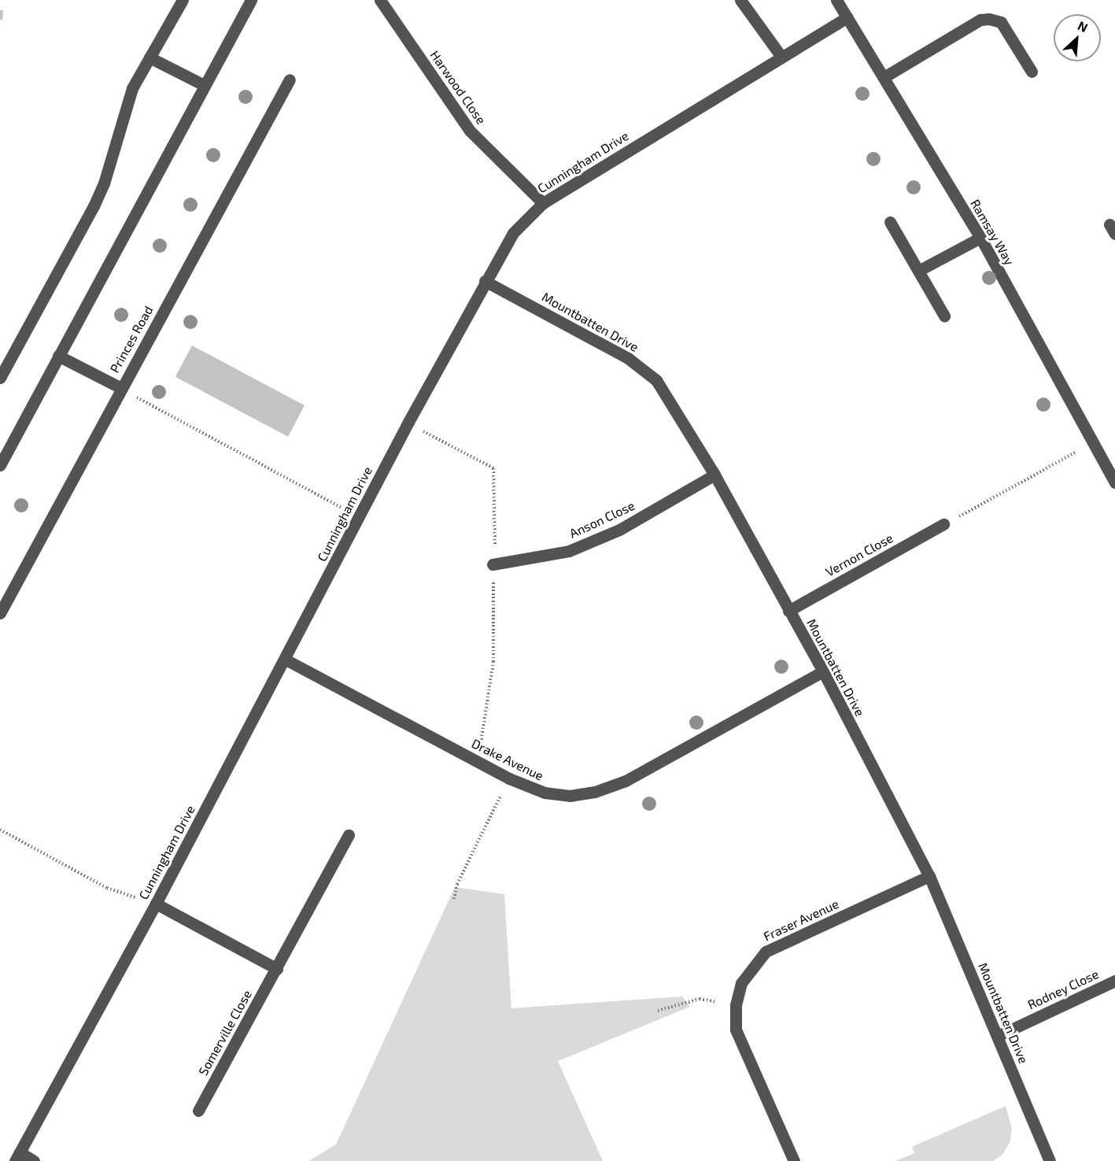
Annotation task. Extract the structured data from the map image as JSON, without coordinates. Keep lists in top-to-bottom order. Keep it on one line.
{"streets":{"street":["Harwood Close","Cunningham Drive","Ramsay Way","Mountbatten Drive","Princes Road","Anson Close","Vernon Close","Drake Avenue","Fraser Avenue","Rodney Close","Somerville Close"]},"crossings":[["Harwood Close","Cunningham Drive"],["Cunningham Drive","Ramsay Way"],["Cunningham Drive","Mountbatten Drive"],["Cunningham Drive","Drake Avenue"],["Mountbatten Drive","Anson Close"],["Mountbatten Drive","Vernon Close"],["Mountbatten Drive","Drake Avenue"],["Mountbatten Drive","Fraser Avenue"],["Mountbatten Drive","Rodney Close"]],"north":"top right"}
